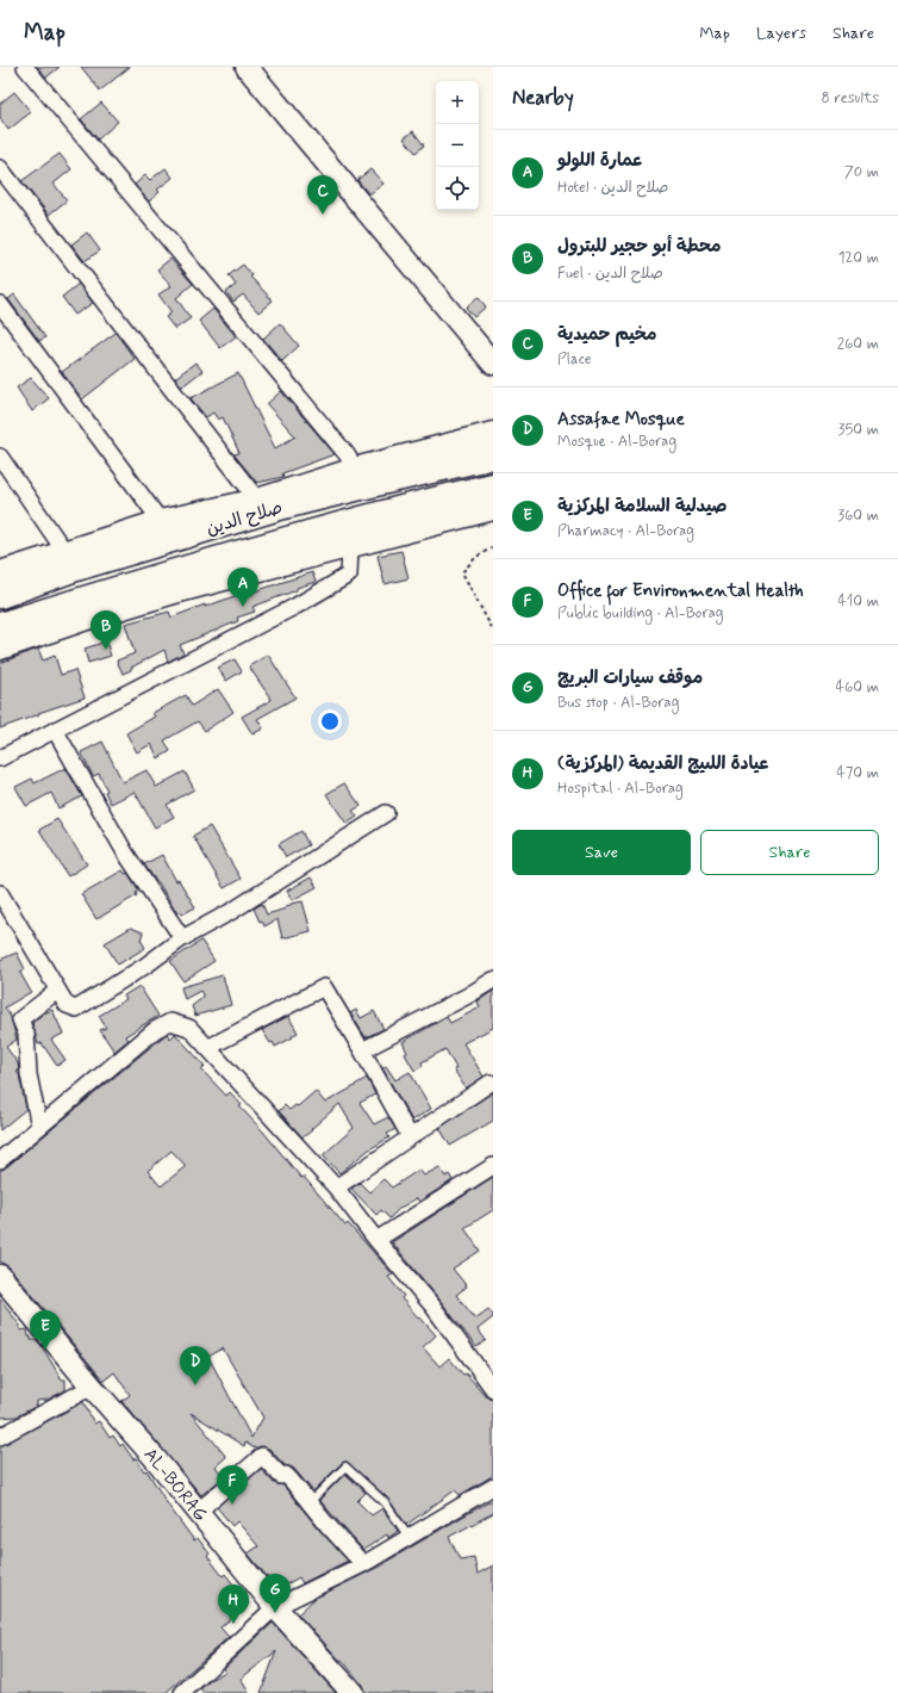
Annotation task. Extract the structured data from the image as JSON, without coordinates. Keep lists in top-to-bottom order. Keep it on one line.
{"streets":{"highway":["صلاح الدين"],"street":["AL-BORAG"]},"page":{"header":"Map","nav":["Map","Layers","Share"],"heading":["Nearby","8 results"],"map_buttons":["+","−"],"list":[{"mark":"A","name":"عمارة اللولو","note":"Hotel · صلاح الدين","value":"70 m"},{"mark":"B","name":"محطة أبو حجير للبترول","note":"Fuel · صلاح الدين","value":"120 m"},{"mark":"C","name":"مخيم حميدية","note":"Place","value":"260 m"},{"mark":"D","name":"Assafae Mosque","note":"Mosque · Al-Borag","value":"350 m"},{"mark":"E","name":"صيدلية السلامة المركزية","note":"Pharmacy · Al-Borag","value":"360 m"},{"mark":"F","name":"Office for Environmental Health","note":"Public building · Al-Borag","value":"410 m"},{"mark":"G","name":"موقف سيارات البريج","note":"Bus stop · Al-Borag","value":"460 m"},{"mark":"H","name":"عيادة اللىيج القديمة (المركزية)","note":"Hospital · Al-Borag","value":"470 m"}],"pins":["C","A","B","E","D","F","G","H"],"buttons":["Save","Share"]}}
